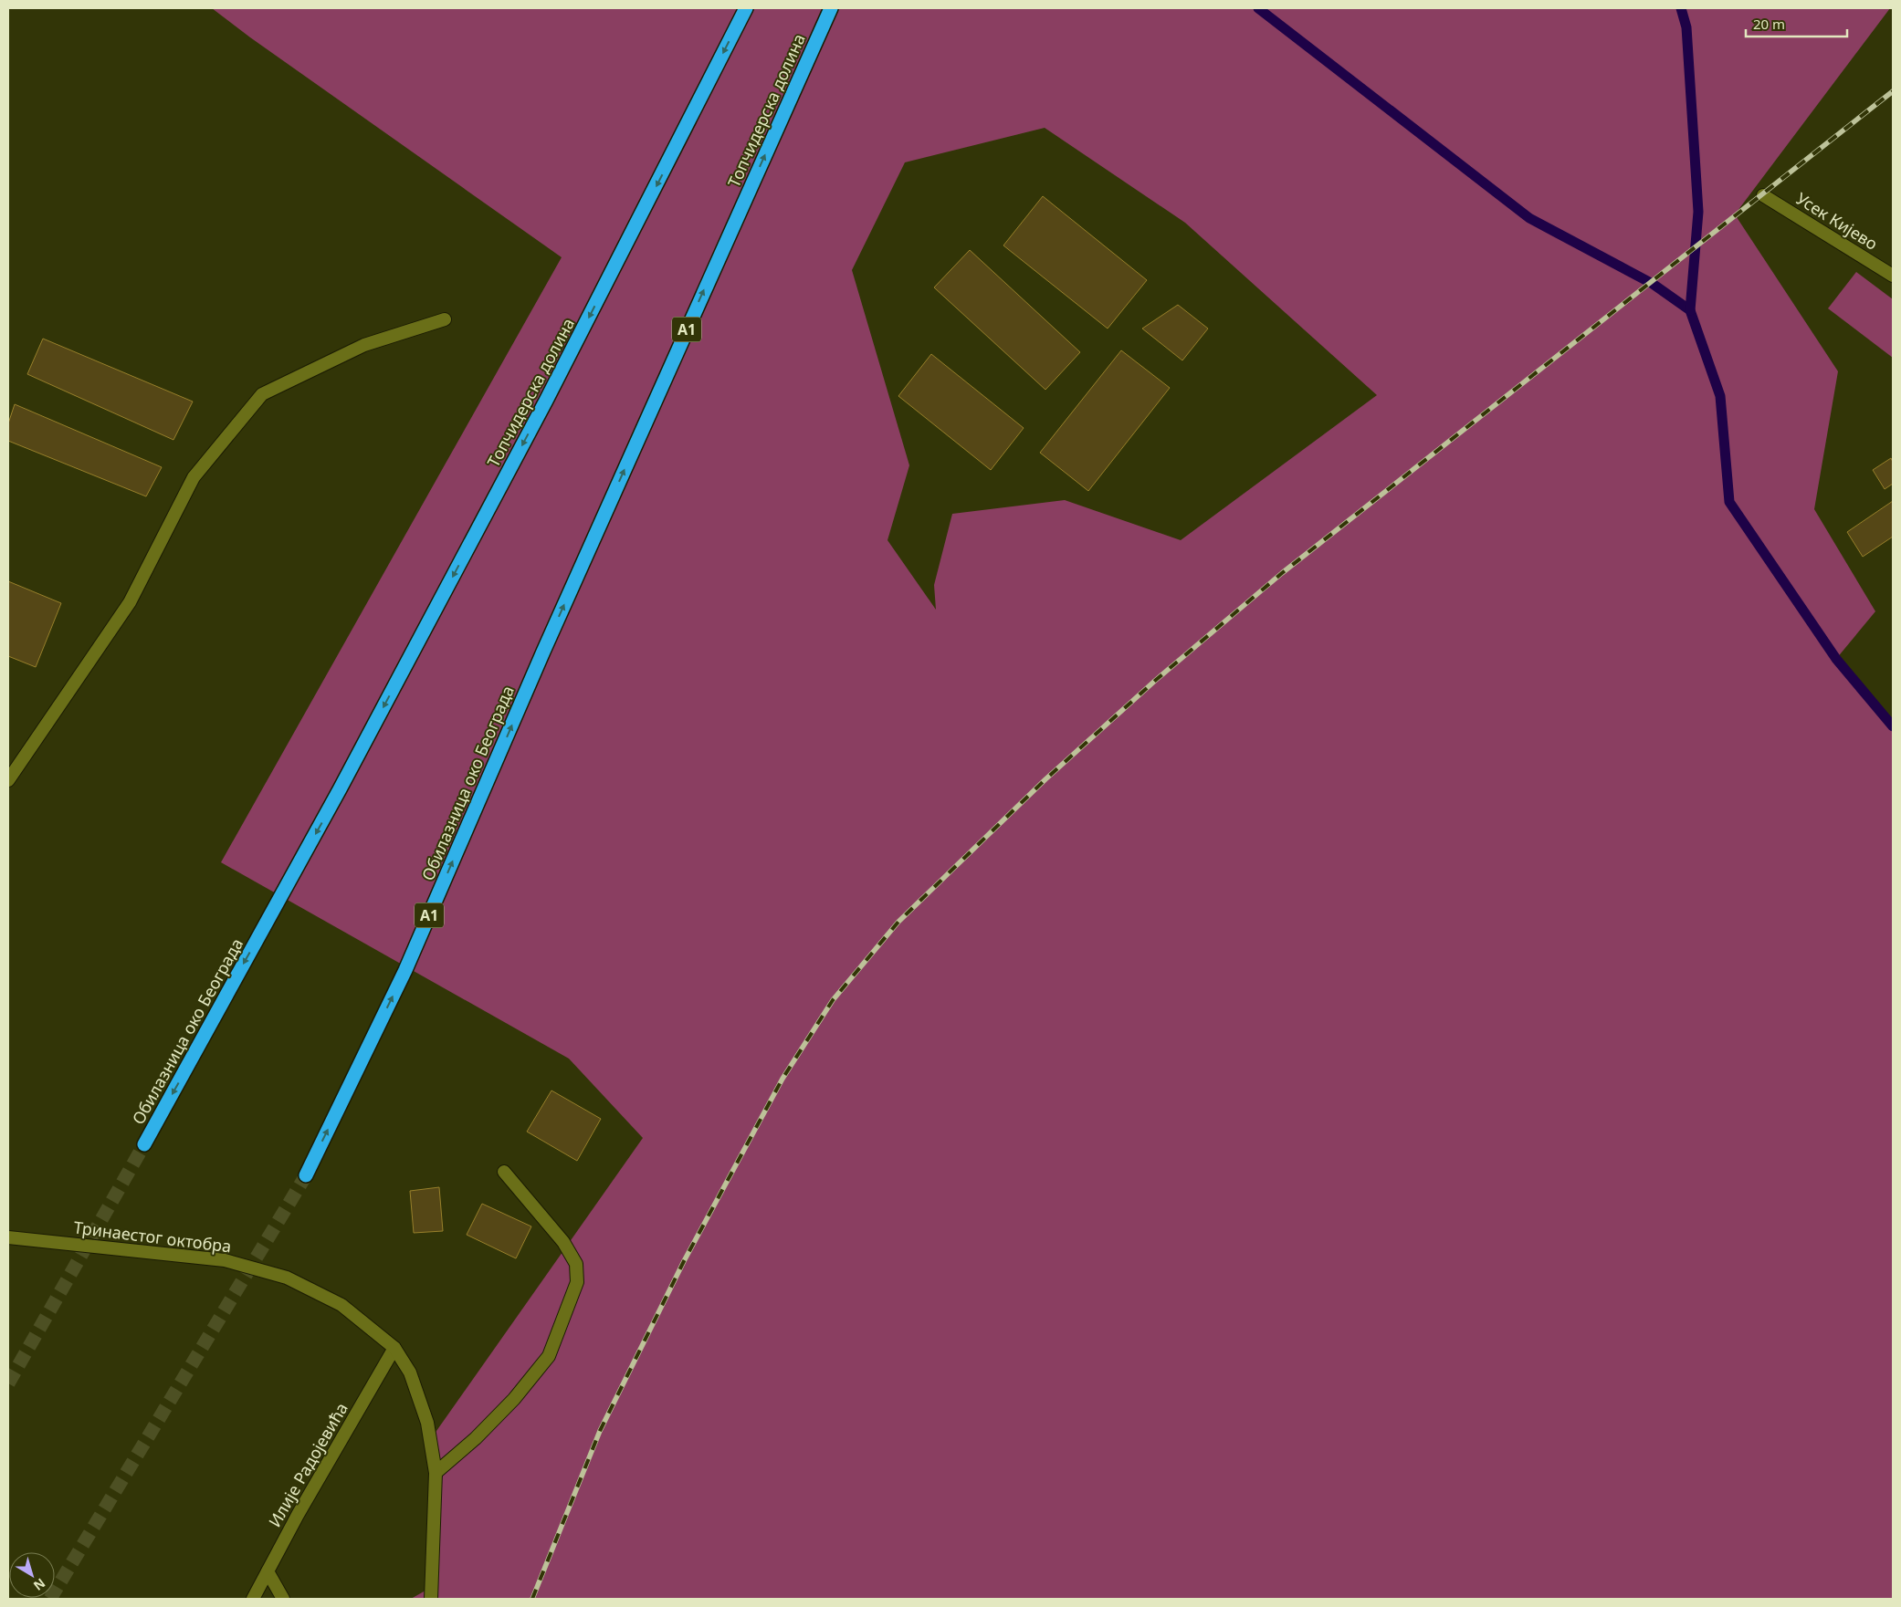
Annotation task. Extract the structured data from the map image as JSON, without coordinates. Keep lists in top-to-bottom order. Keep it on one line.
{"streets":{"highway":["Топчидерска долина","A1","Обилазница око Београда"],"street":["Усек Кијево","Тринаестог октобра","Илије Радојевића"]},"crossings":[["Топчидерска долина","Обилазница око Београда"],["Тринаестог октобра","Илије Радојевића"]],"scale_bar":"20 m","north":"bottom right"}
